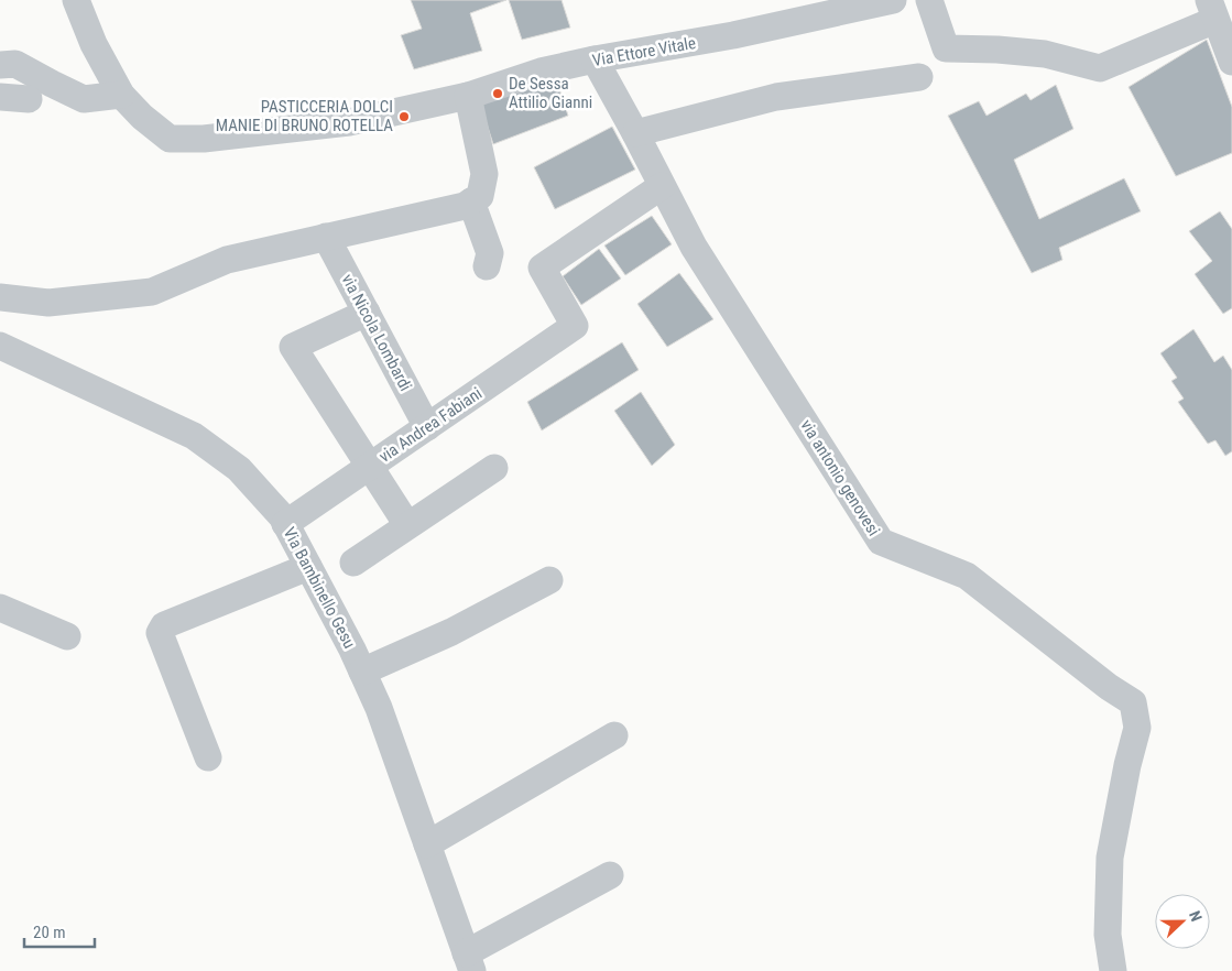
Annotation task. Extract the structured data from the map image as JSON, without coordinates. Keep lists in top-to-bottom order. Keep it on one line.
{"streets":{"street":["Via Ettore Vitale","via Nicola Lombardi","via Andrea Fabiani","via antonio genovesi","Via Bambinello Gesu"]},"crossings":[["Via Ettore Vitale","via antonio genovesi"],["via Nicola Lombardi","via Andrea Fabiani"],["via Andrea Fabiani","via antonio genovesi"],["via Andrea Fabiani","Via Bambinello Gesu"]],"places":["De Sessa Attilio Gianni","PASTICCERIA DOLCI MANIE DI BRUNO ROTELLA"],"scale_bar":"20 m","north":"right"}
